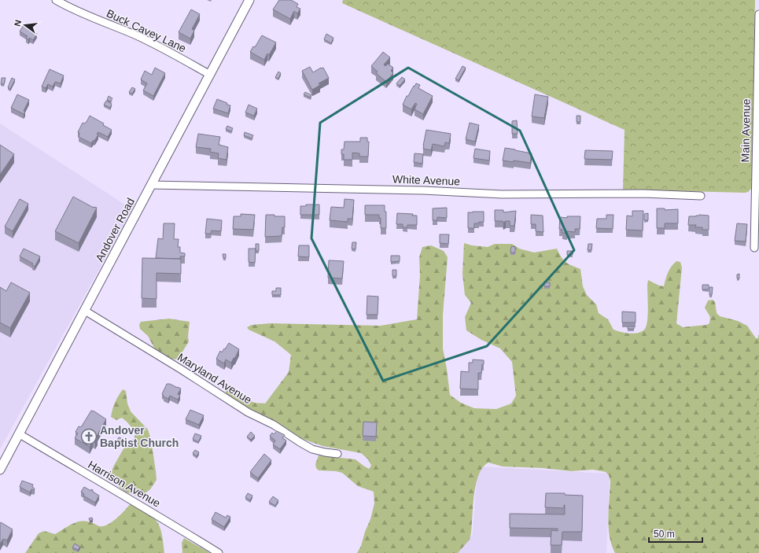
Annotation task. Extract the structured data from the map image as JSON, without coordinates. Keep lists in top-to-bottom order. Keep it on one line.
{"streets":{"street":["Buck Cavey Lane","Main Avenue","White Avenue","Andover Road","Maryland Avenue","Harrison Avenue"]},"crossings":[["Buck Cavey Lane","Andover Road"],["White Avenue","Andover Road"],["Andover Road","Maryland Avenue"],["Andover Road","Harrison Avenue"]],"places":{"church":["Andover Baptist Church"]},"scale_bar":"50 m","north":"left"}
